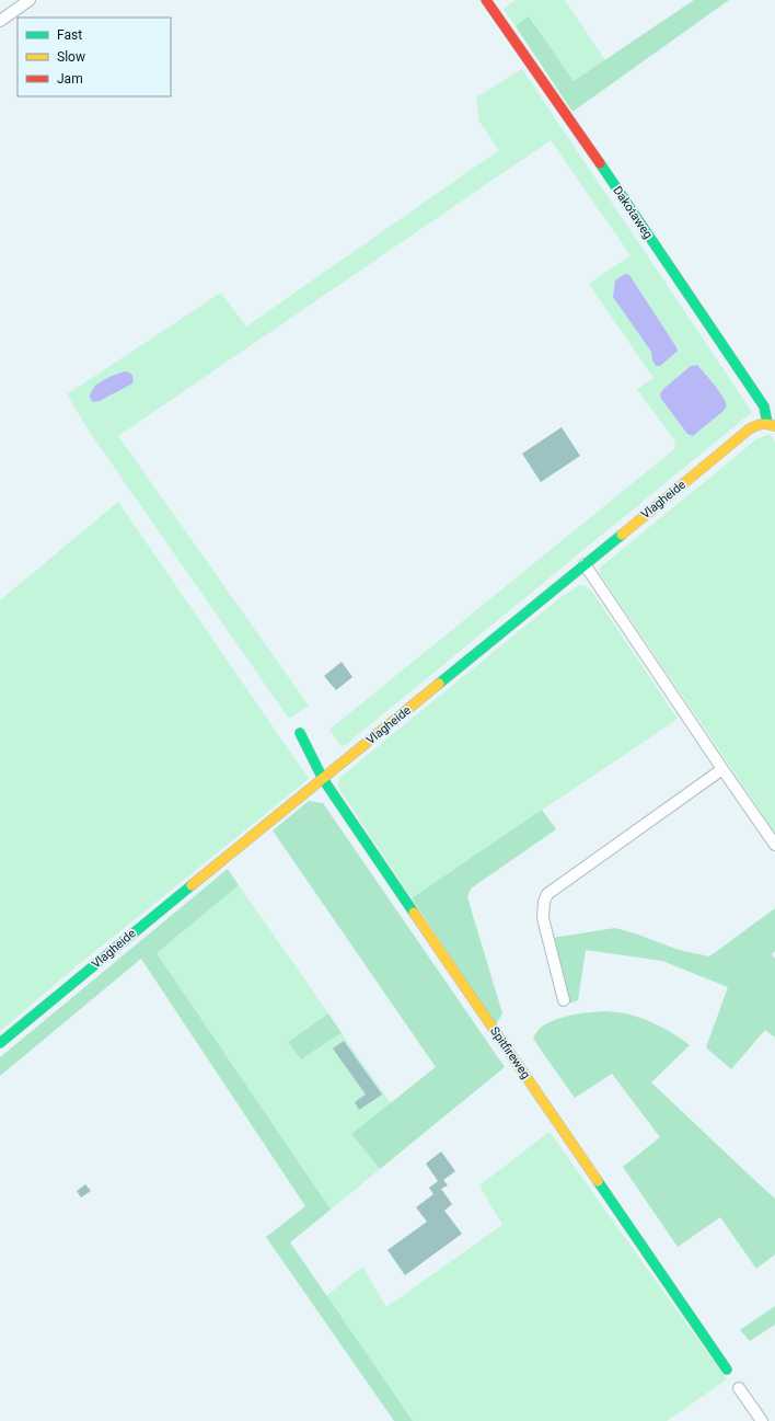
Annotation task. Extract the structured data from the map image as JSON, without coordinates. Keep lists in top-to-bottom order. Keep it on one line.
{"streets":{"street":["Dakotaweg","Vlagheide","Spitfireweg"]},"crossings":[["Dakotaweg","Vlagheide"],["Vlagheide","Spitfireweg"]],"legend":["Fast","Slow","Jam"]}
